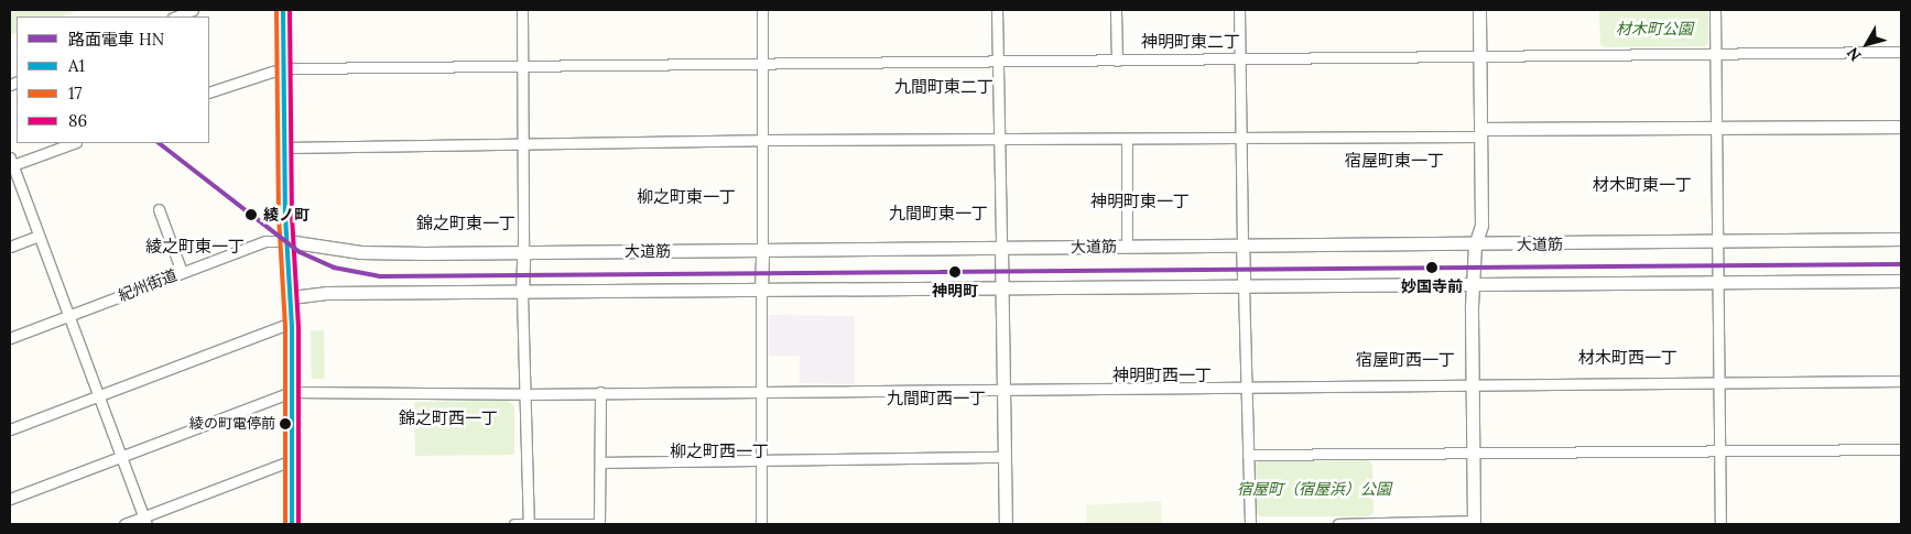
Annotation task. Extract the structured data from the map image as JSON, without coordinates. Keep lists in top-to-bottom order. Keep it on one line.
{"streets":{"street":["大道筋","紀州街道"]},"crossings":[["大道筋","紀州街道"]],"districts":["神明町東二丁","九間町東二丁","宿屋町東一丁","材木町東一丁","柳之町東一丁","神明町東一丁","九間町東一丁","錦之町東一丁","綾之町東一丁","材木町西一丁","宿屋町西一丁","神明町西一丁","九間町西一丁","錦之町西一丁","柳之町西一丁"],"parks":["材木町公園","宿屋町（宿屋浜）公園"],"places":["綾ノ町","妙国寺前","神明町","綾の町電停前"],"lines":["transit line A1","transit line 17","transit line 86","tram line HN"],"legend":["路面電車 HN","A1","17","86"],"north":"bottom left"}
